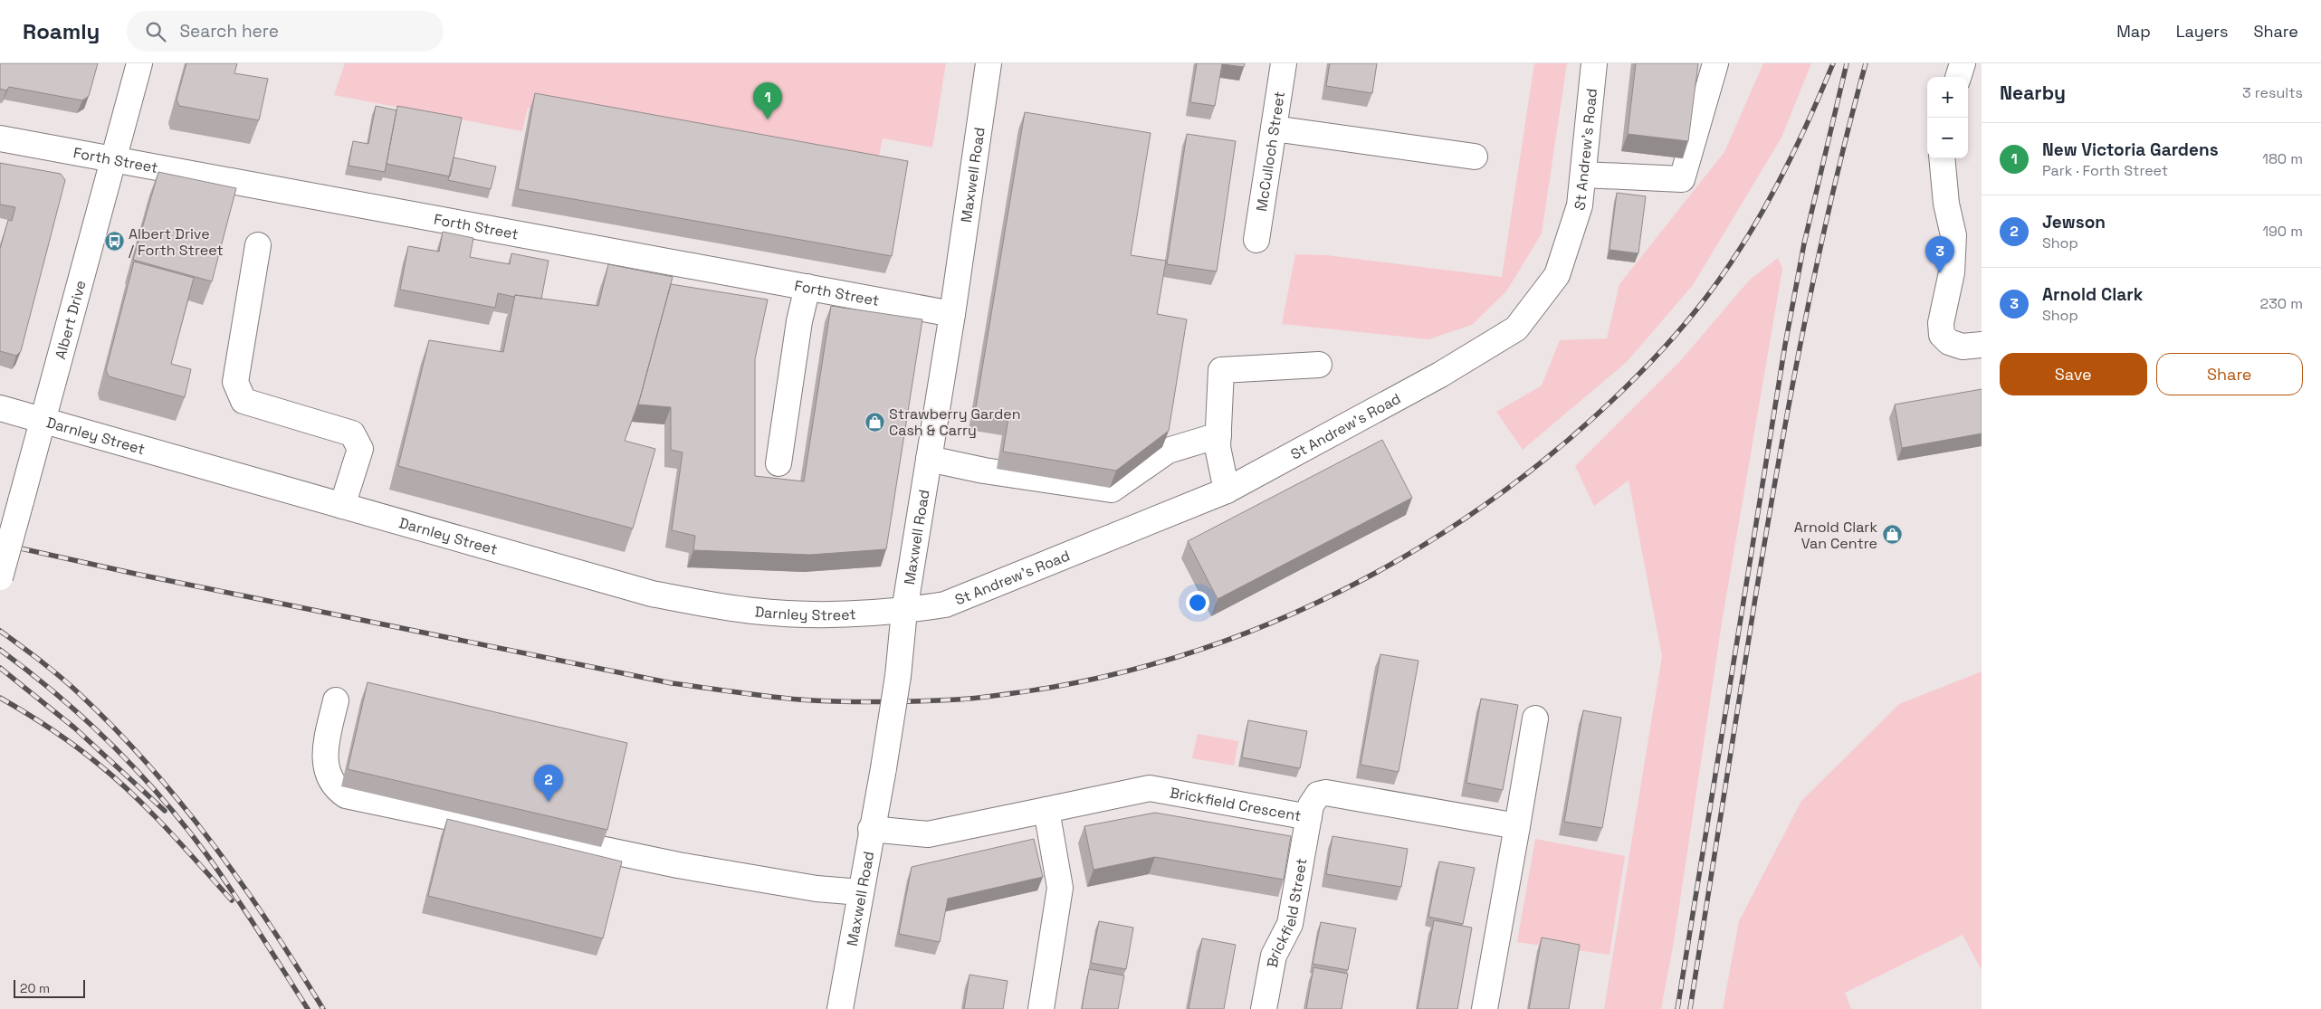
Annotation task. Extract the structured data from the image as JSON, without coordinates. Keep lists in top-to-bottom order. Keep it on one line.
{"streets":{"street":["St Andrew's Road","McCulloch Street","Forth Street","Maxwell Road","Albert Drive","Darnley Street","Brickfield Crescent","Brickfield Street"]},"crossings":[["St Andrew's Road","Maxwell Road"],["St Andrew's Road","Darnley Street"],["Forth Street","Maxwell Road"],["Forth Street","Albert Drive"],["Maxwell Road","Darnley Street"],["Maxwell Road","Brickfield Crescent"],["Albert Drive","Darnley Street"],["Brickfield Crescent","Brickfield Street"]],"places":{"bus stop":["Albert Drive / Forth Street"],"shop":["Strawberry Garden Cash & Carry","Arnold Clark Van Centre"]},"scale_bar":"20 m","page":{"header":"Roamly","search":"Search here","nav":["Map","Layers","Share"],"heading":["Nearby","3 results"],"map_buttons":["+","−"],"pins":["1","3","2"],"list":[{"mark":"1","name":"New Victoria Gardens","note":"Park · Forth Street","value":"180 m"},{"mark":"2","name":"Jewson","note":"Shop","value":"190 m"},{"mark":"3","name":"Arnold Clark","note":"Shop","value":"230 m"}],"buttons":["Save","Share"],"scale":"20 m"}}
